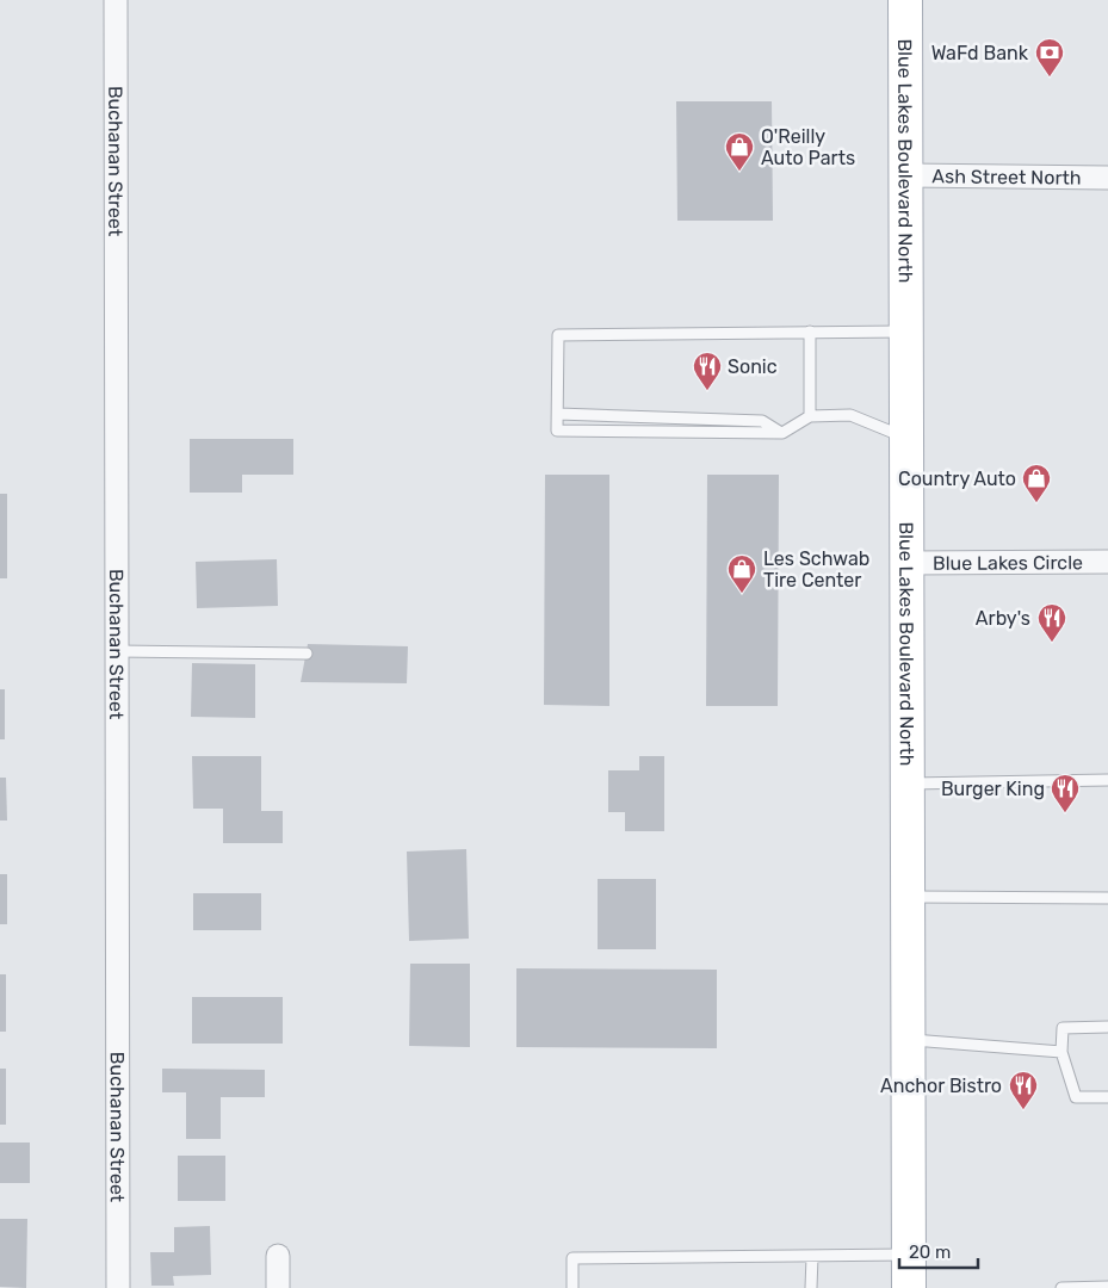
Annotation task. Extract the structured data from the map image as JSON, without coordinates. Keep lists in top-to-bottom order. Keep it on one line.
{"streets":{"main road":["Blue Lakes Boulevard North"],"street":["Buchanan Street","Ash Street North","Blue Lakes Circle"]},"crossings":[["Blue Lakes Boulevard North","Ash Street North"],["Blue Lakes Boulevard North","Blue Lakes Circle"]],"places":{"bank":["WaFd Bank"],"shop":["O'Reilly Auto Parts","Country Auto","Les Schwab Tire Center"],"restaurant":["Sonic","Arby's","Burger King","Anchor Bistro"]},"scale_bar":"20 m"}
